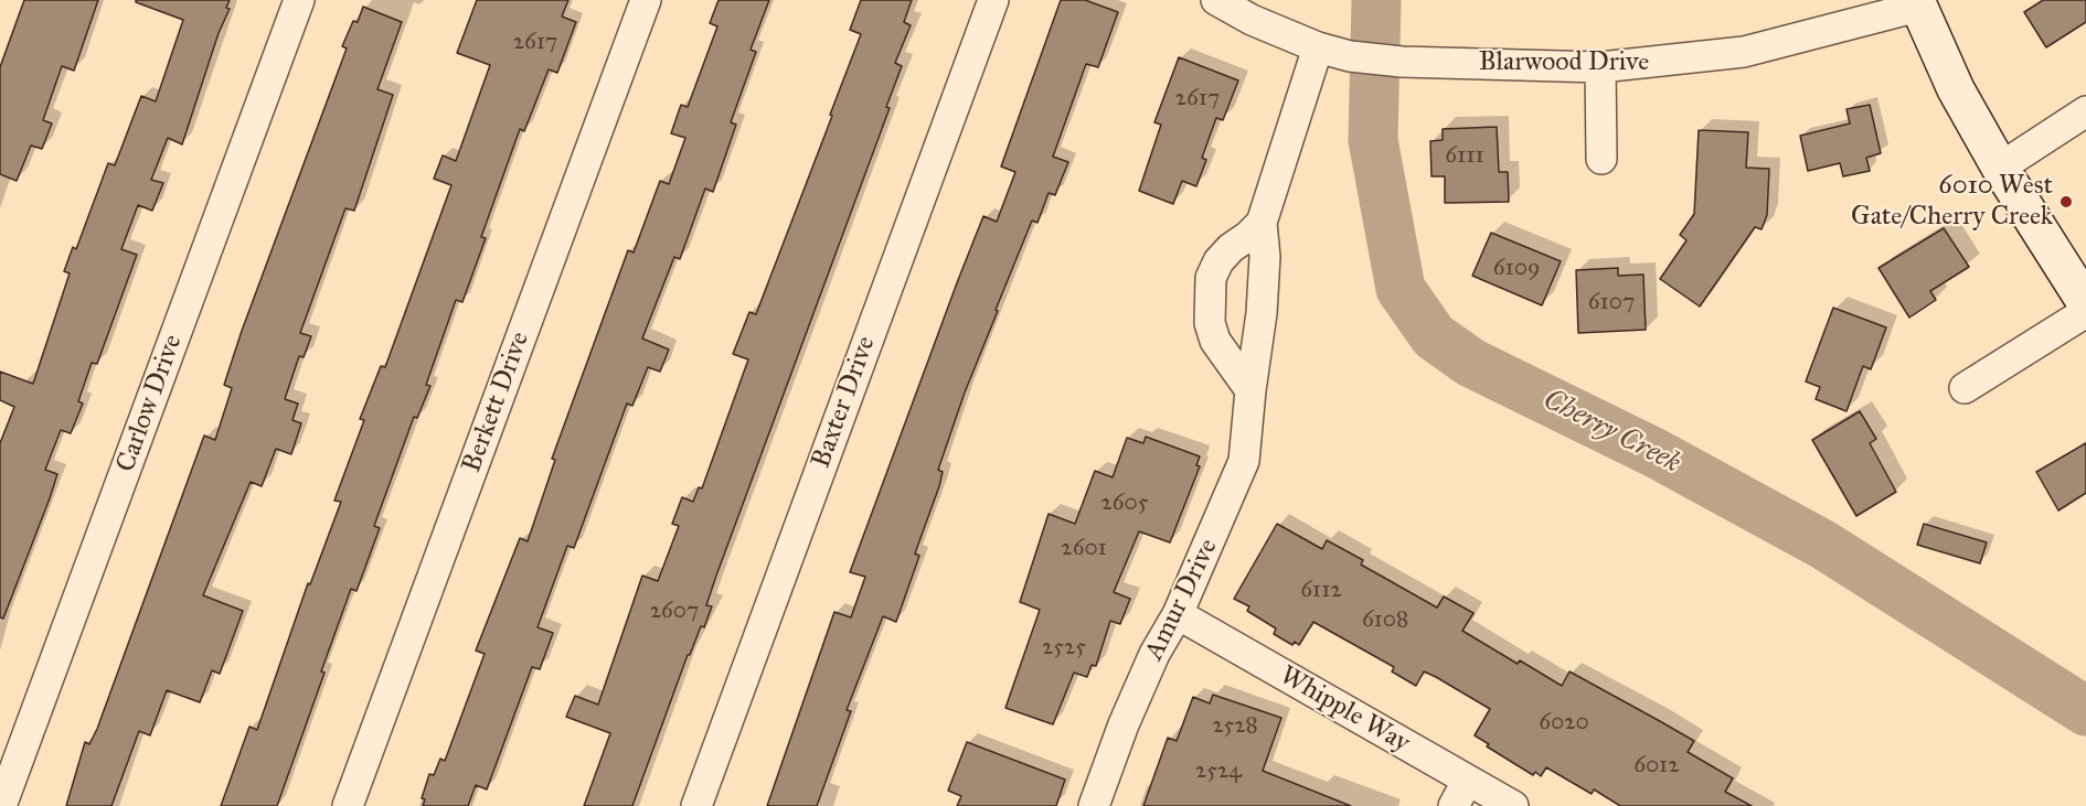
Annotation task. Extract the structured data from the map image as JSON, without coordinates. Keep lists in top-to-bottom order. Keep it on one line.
{"streets":{"street":["Blarwood Drive","Berkett Drive","Baxter Drive","Carlow Drive","Amur Drive","Whipple Way"]},"crossings":[["Blarwood Drive","Amur Drive"],["Amur Drive","Whipple Way"]],"water":["Cherry Creek"],"places":["6010 West Gate/Cherry Creek"],"house_numbers":["2617","2617","6111","6109","6107","2605","2601","6112","2607","6108","2525","6020","2528","6012","2524"]}
